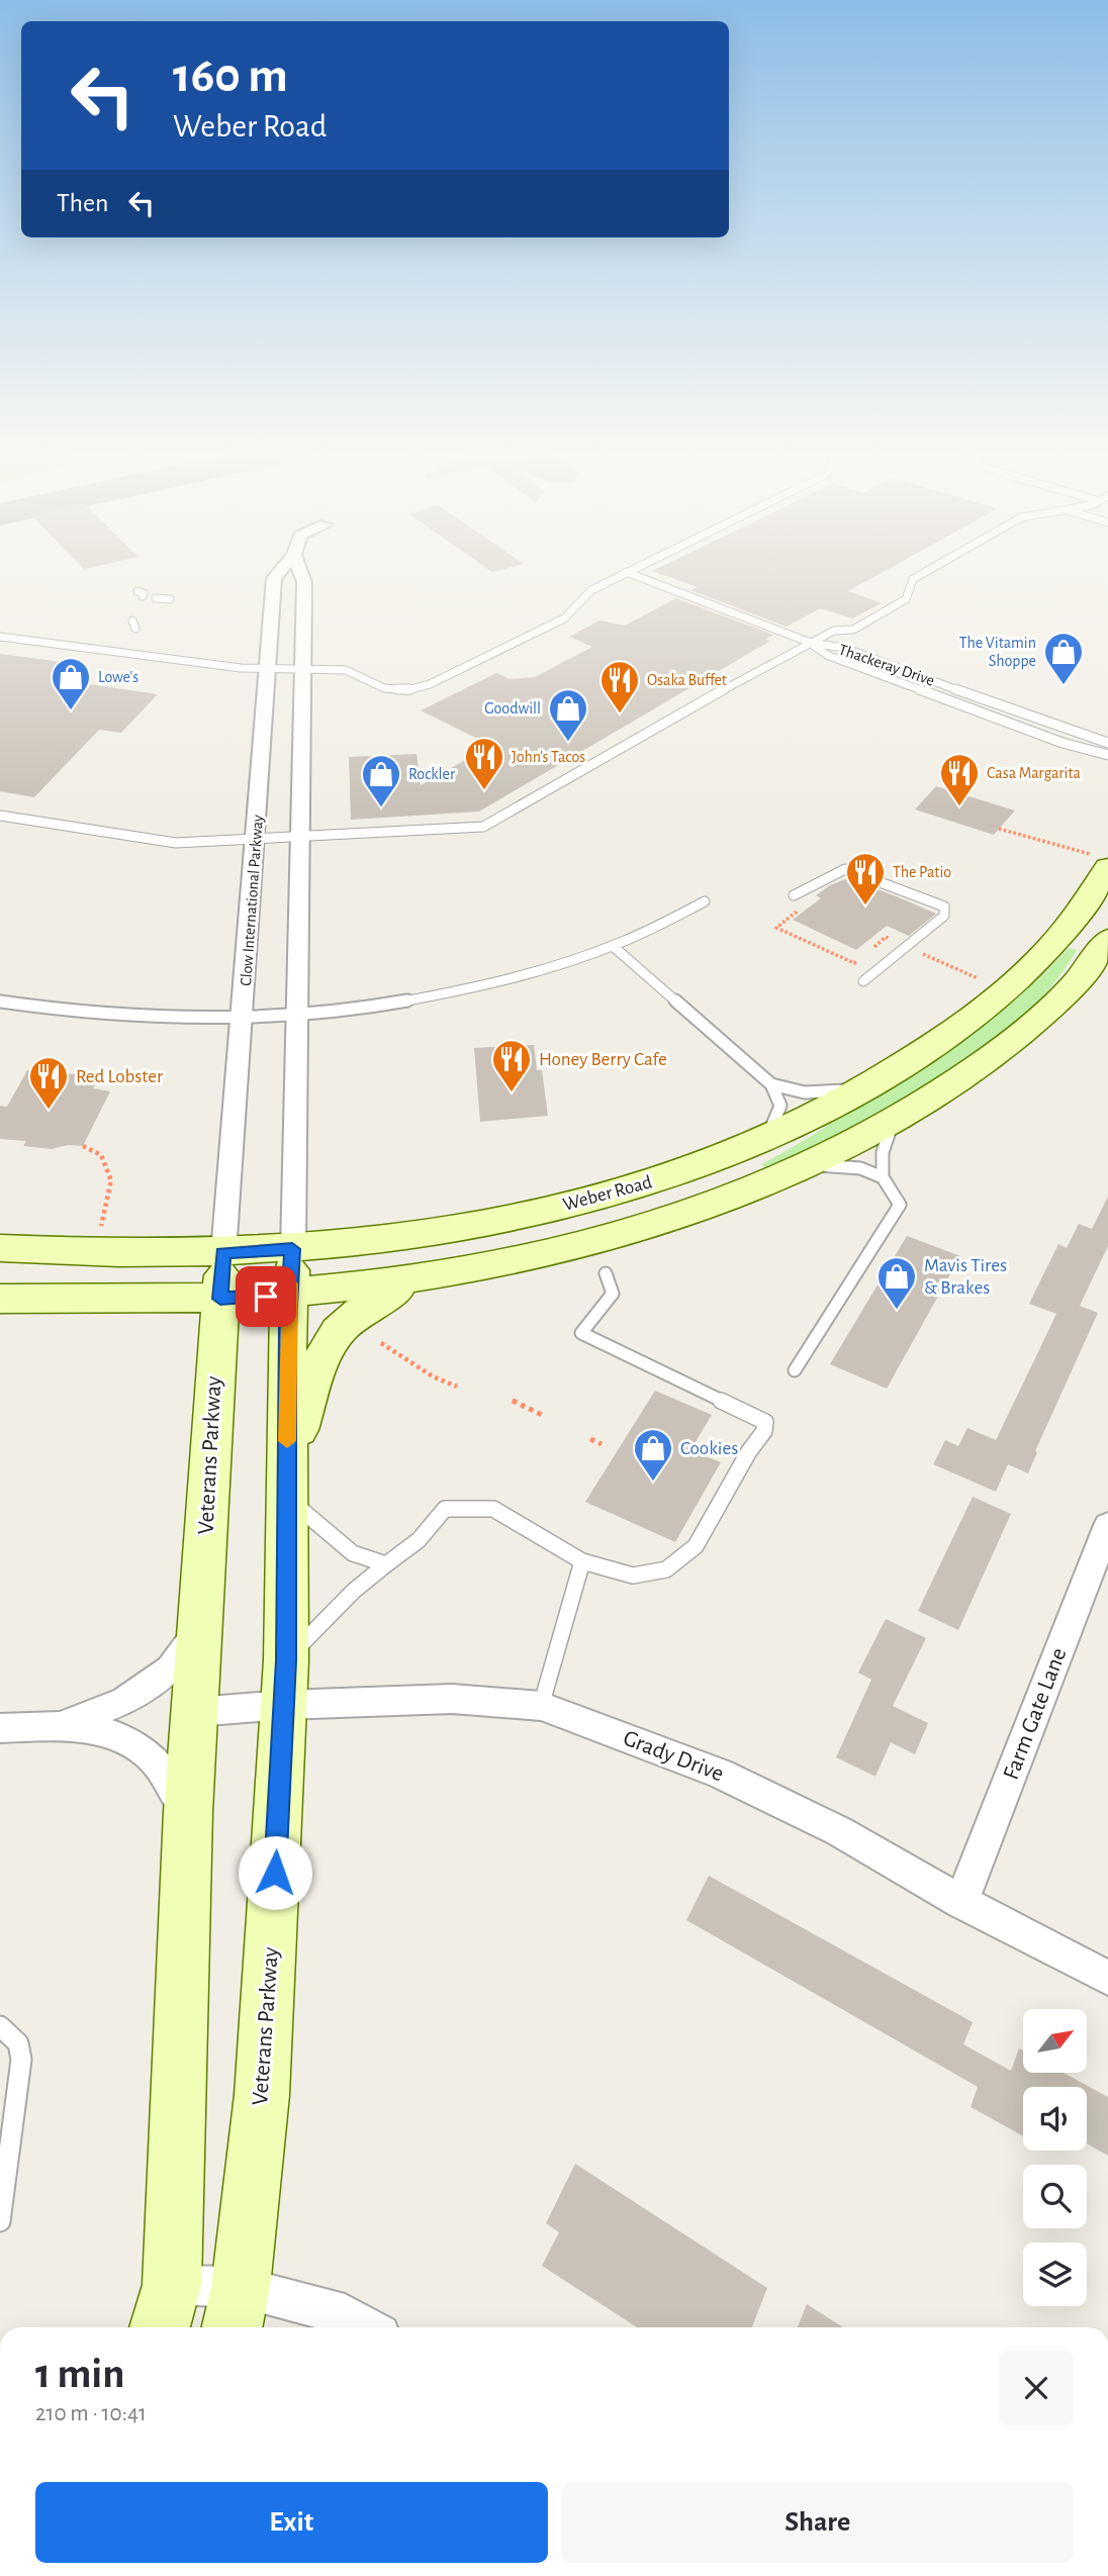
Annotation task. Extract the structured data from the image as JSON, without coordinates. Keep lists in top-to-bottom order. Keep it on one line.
{"streets":{"main road":["Weber Road","Veterans Parkway"],"street":["Clow International Parkway","Farm Gate Lane","Grady Drive"],"lane":["Thackeray Drive"]},"crossings":[["Clow International Parkway","Weber Road"],["Clow International Parkway","Veterans Parkway"],["Weber Road","Veterans Parkway"],["Veterans Parkway","Grady Drive"],["Farm Gate Lane","Grady Drive"]],"places":{"shop":["The Vitamin Shoppe","Lowe's","Goodwill","Rockler","Mavis Tires & Brakes","Cookies"],"restaurant":["Osaka Buffet","John's Tacos","Casa Margarita","The Patio","Honey Berry Cafe","Red Lobster"]},"north":"top right","page":{"turn":["160 m","Weber Road"],"then":"Then","heading":["1 min","210 m · 10:41"],"buttons":["Exit","Share"]}}
